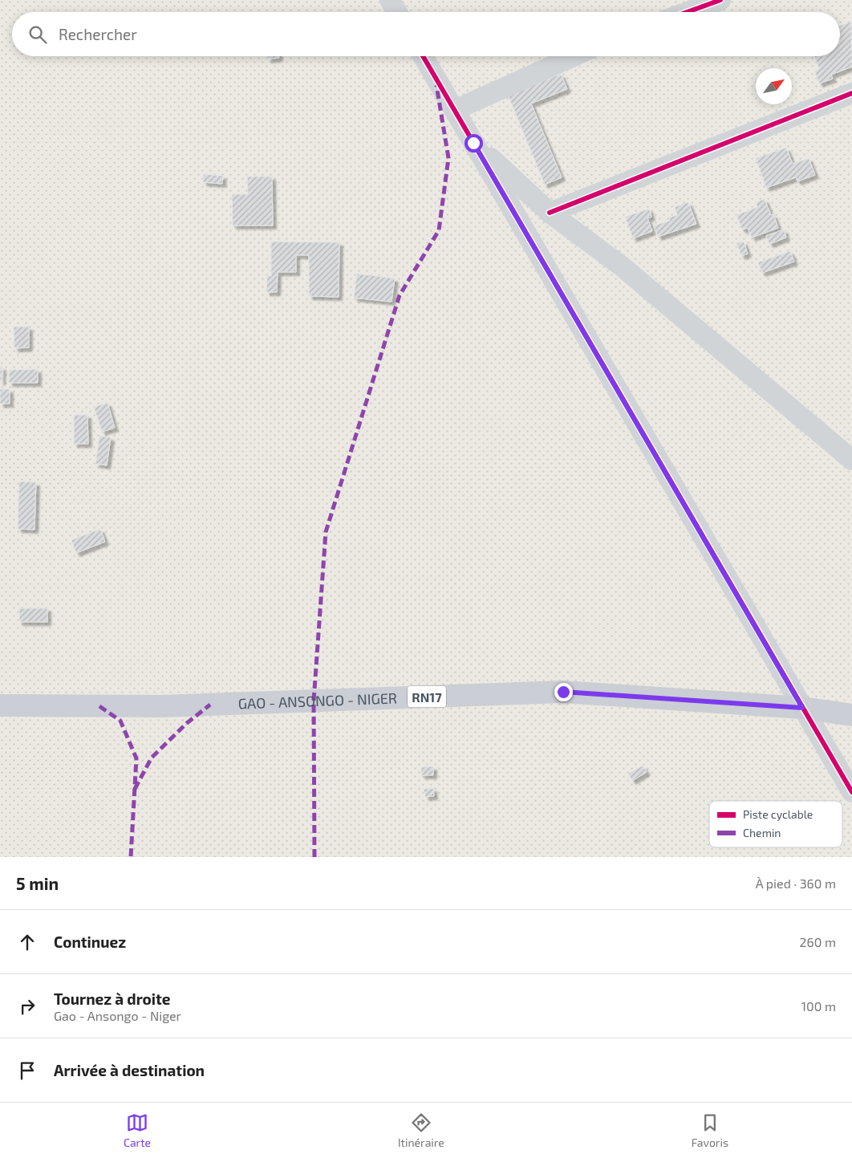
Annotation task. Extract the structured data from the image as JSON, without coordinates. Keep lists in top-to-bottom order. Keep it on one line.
{"streets":{"main road":["RN17","GAO - ANSONGO - NIGER"]},"legend":["Piste cyclable","Chemin"],"north":"top right","page":{"search":"Rechercher","heading":["5 min","À pied · 360 m"],"list":[["Continuez","260 m"],["Tournez à droite","Gao - Ansongo - Niger","100 m"],"Arrivée à destination"],"nav":["Carte","Itinéraire","Favoris"]}}
